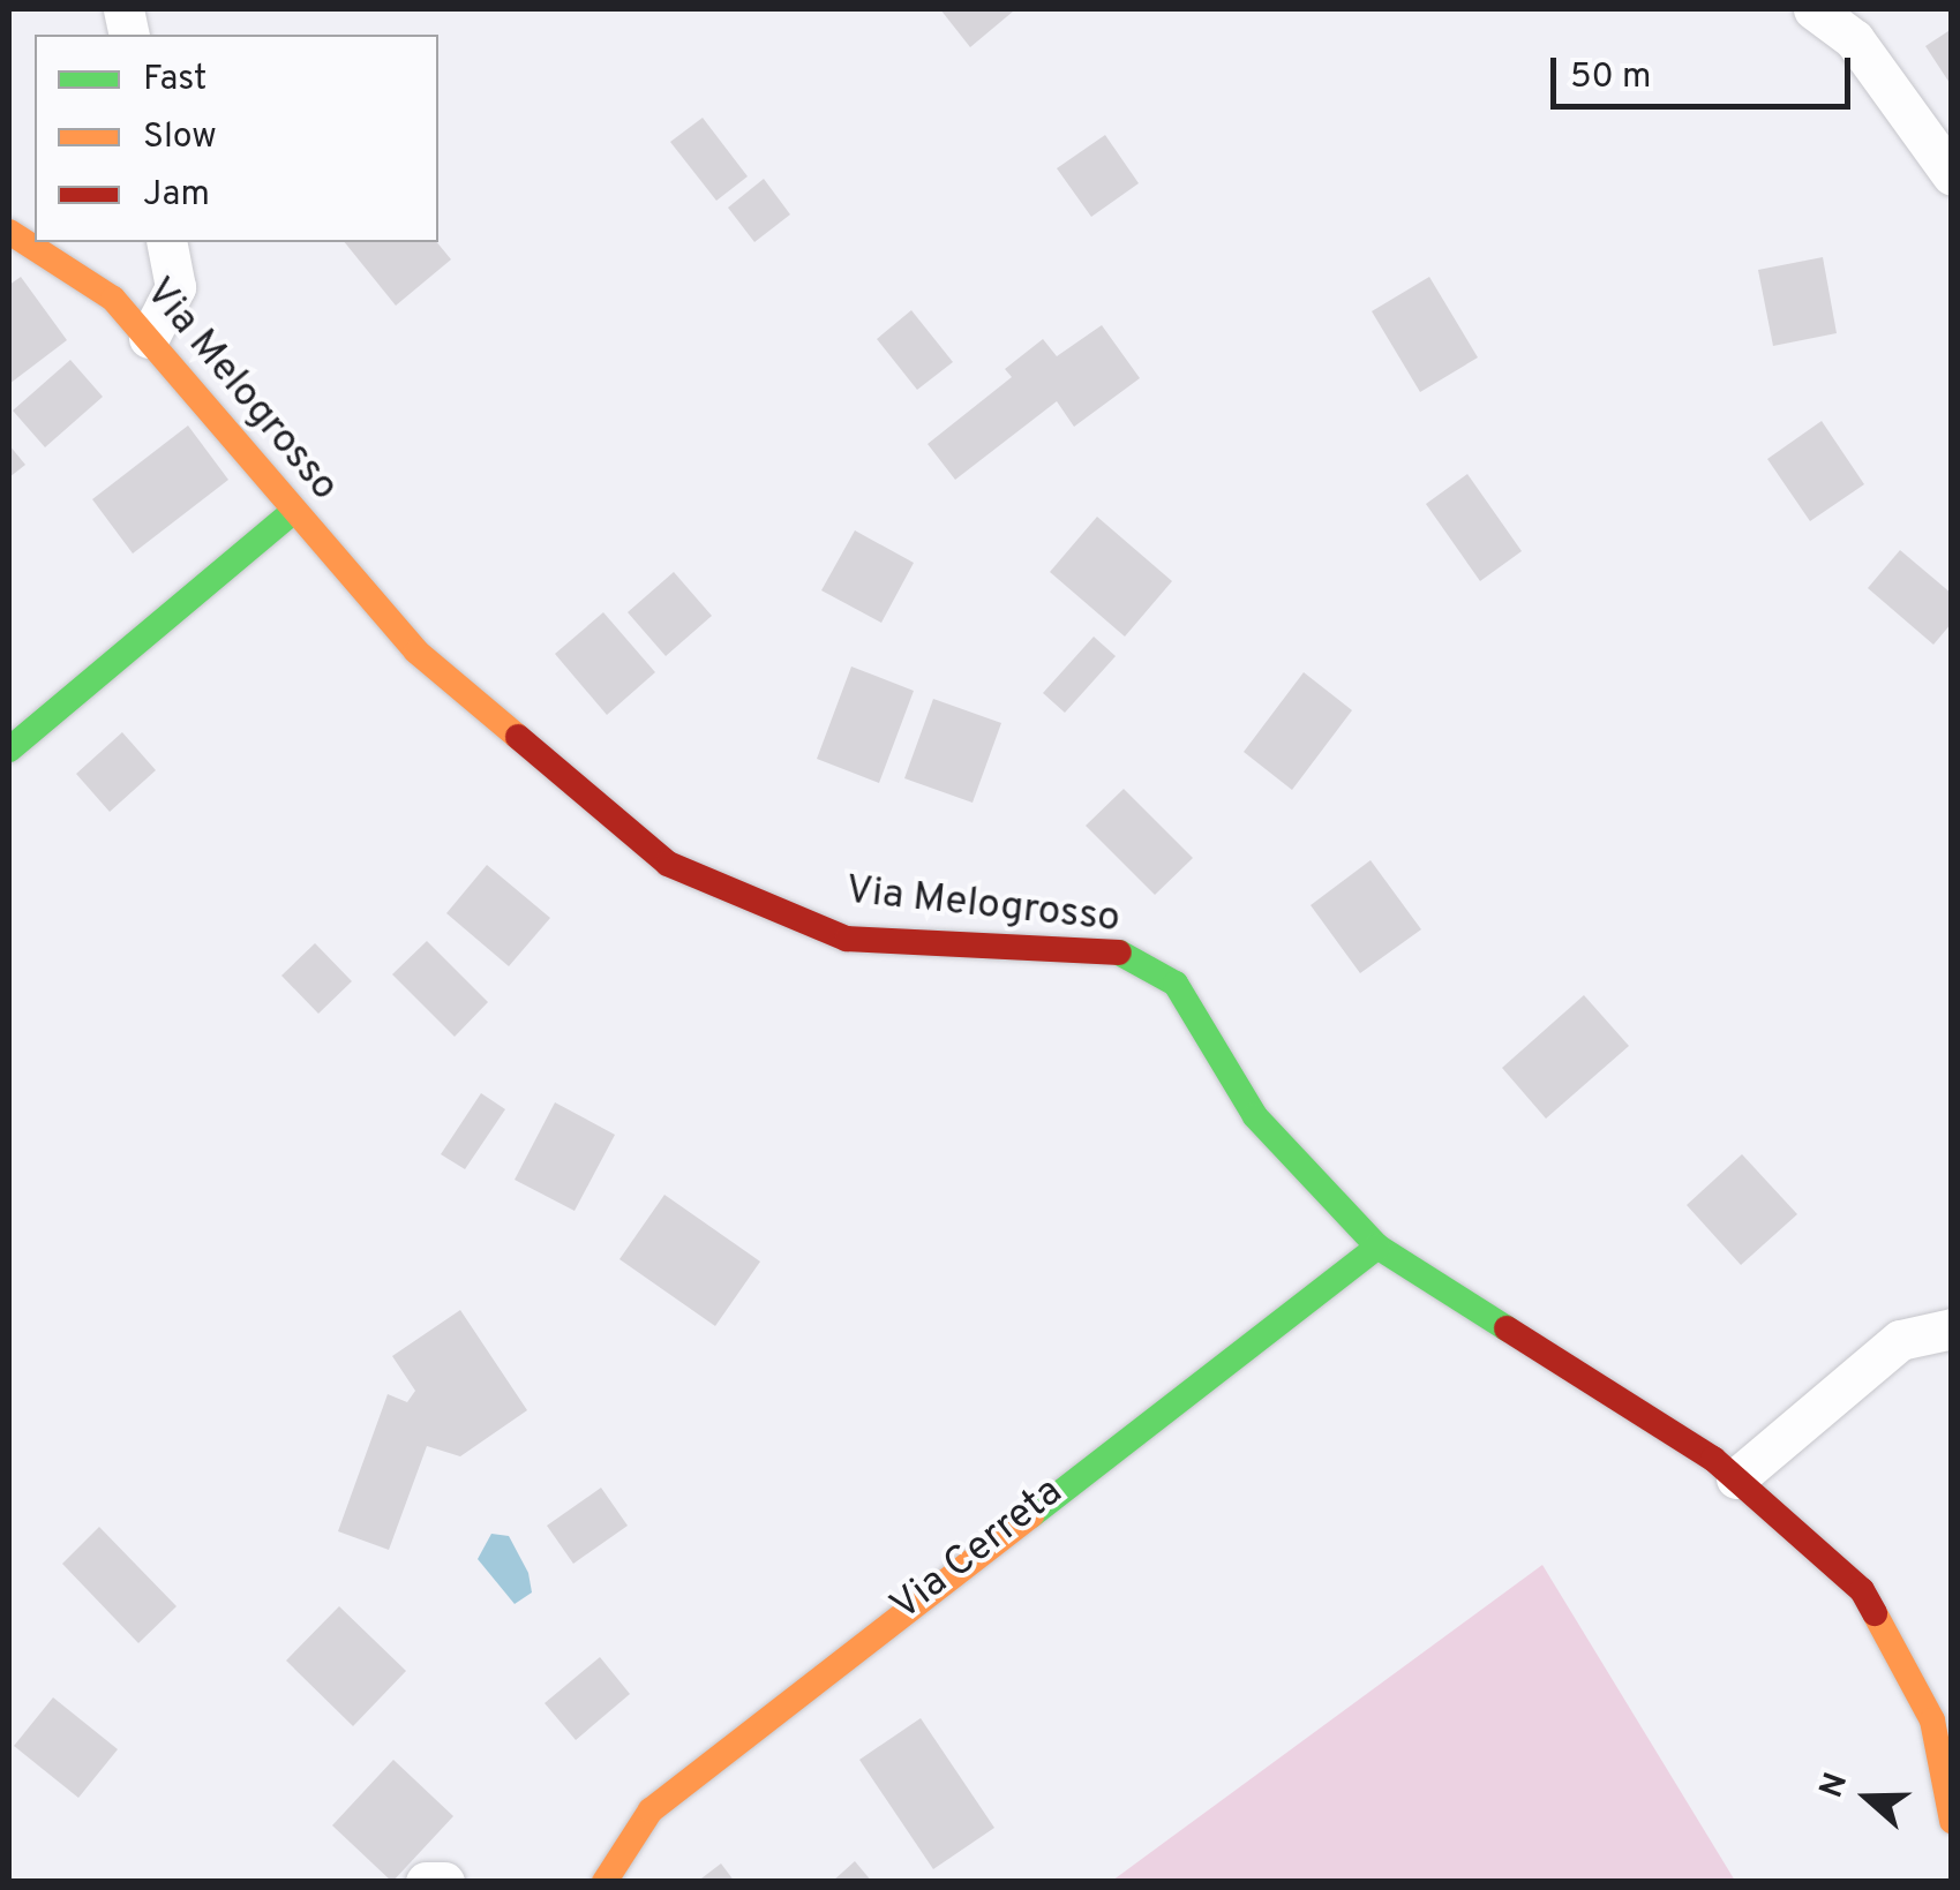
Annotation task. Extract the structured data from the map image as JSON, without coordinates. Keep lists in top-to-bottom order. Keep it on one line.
{"streets":{"street":["Via Melogrosso","Via Cerreta"]},"crossings":[["Via Melogrosso","Via Cerreta"]],"legend":["Fast","Slow","Jam"],"scale_bar":"50 m","north":"left"}
